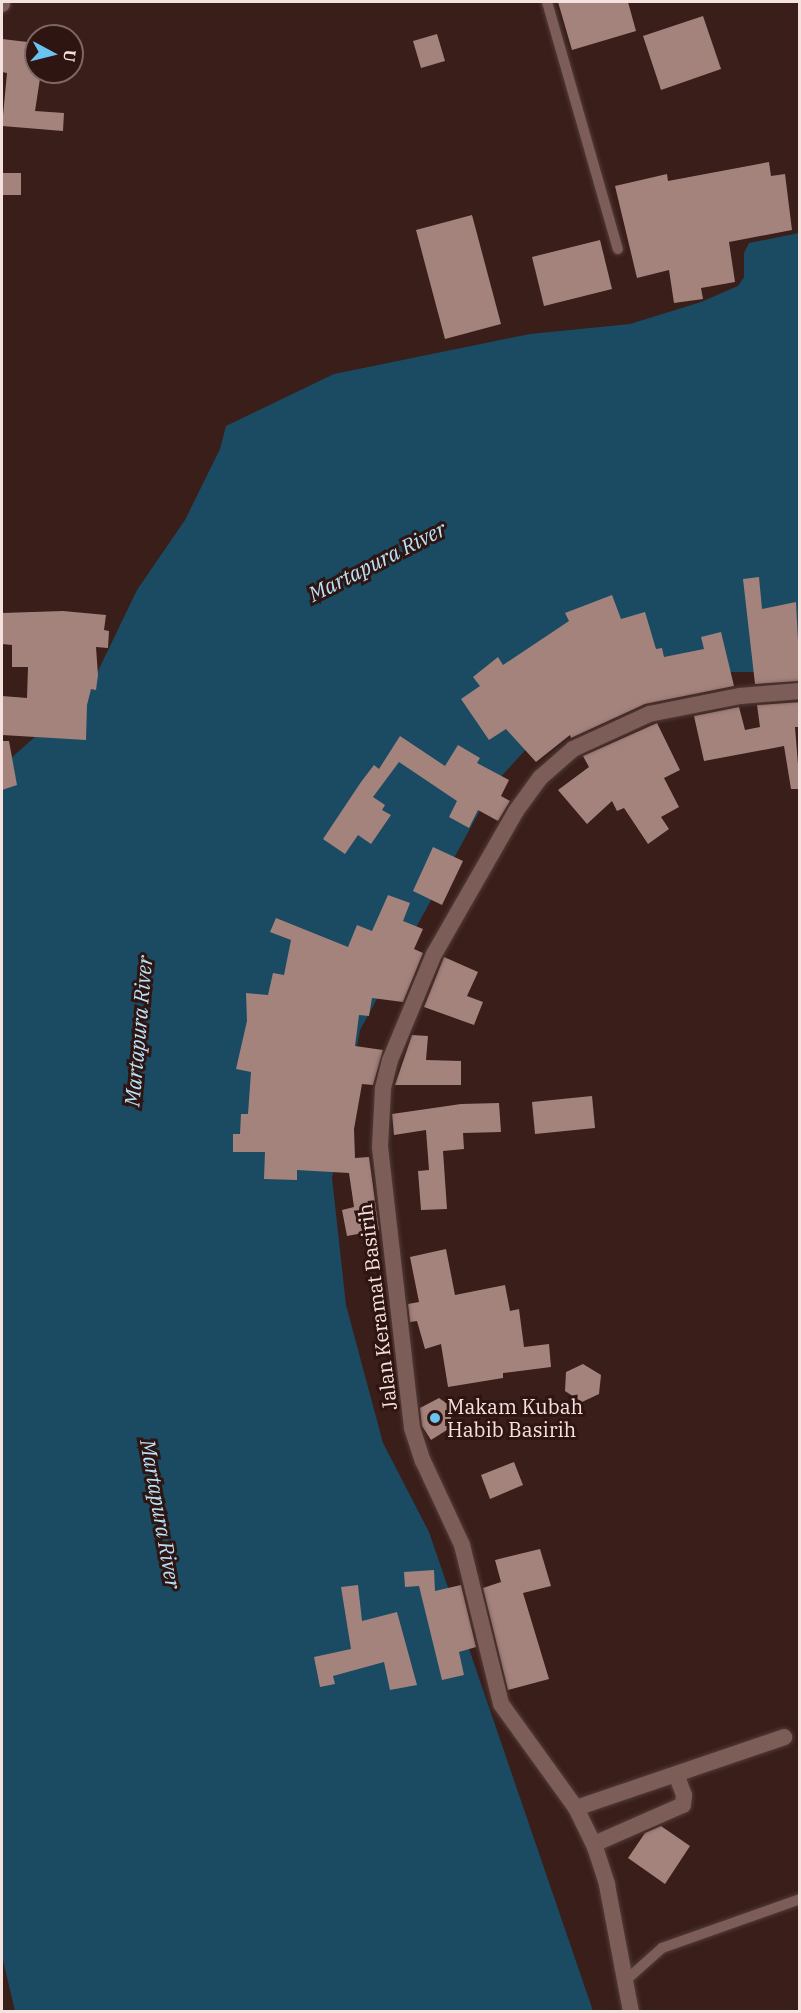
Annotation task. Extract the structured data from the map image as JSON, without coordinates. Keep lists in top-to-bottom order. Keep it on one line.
{"streets":{"street":["Jalan Keramat Basirih"]},"water":["Martapura River"],"places":["Makam Kubah Habib Basirih"],"north":"right"}
